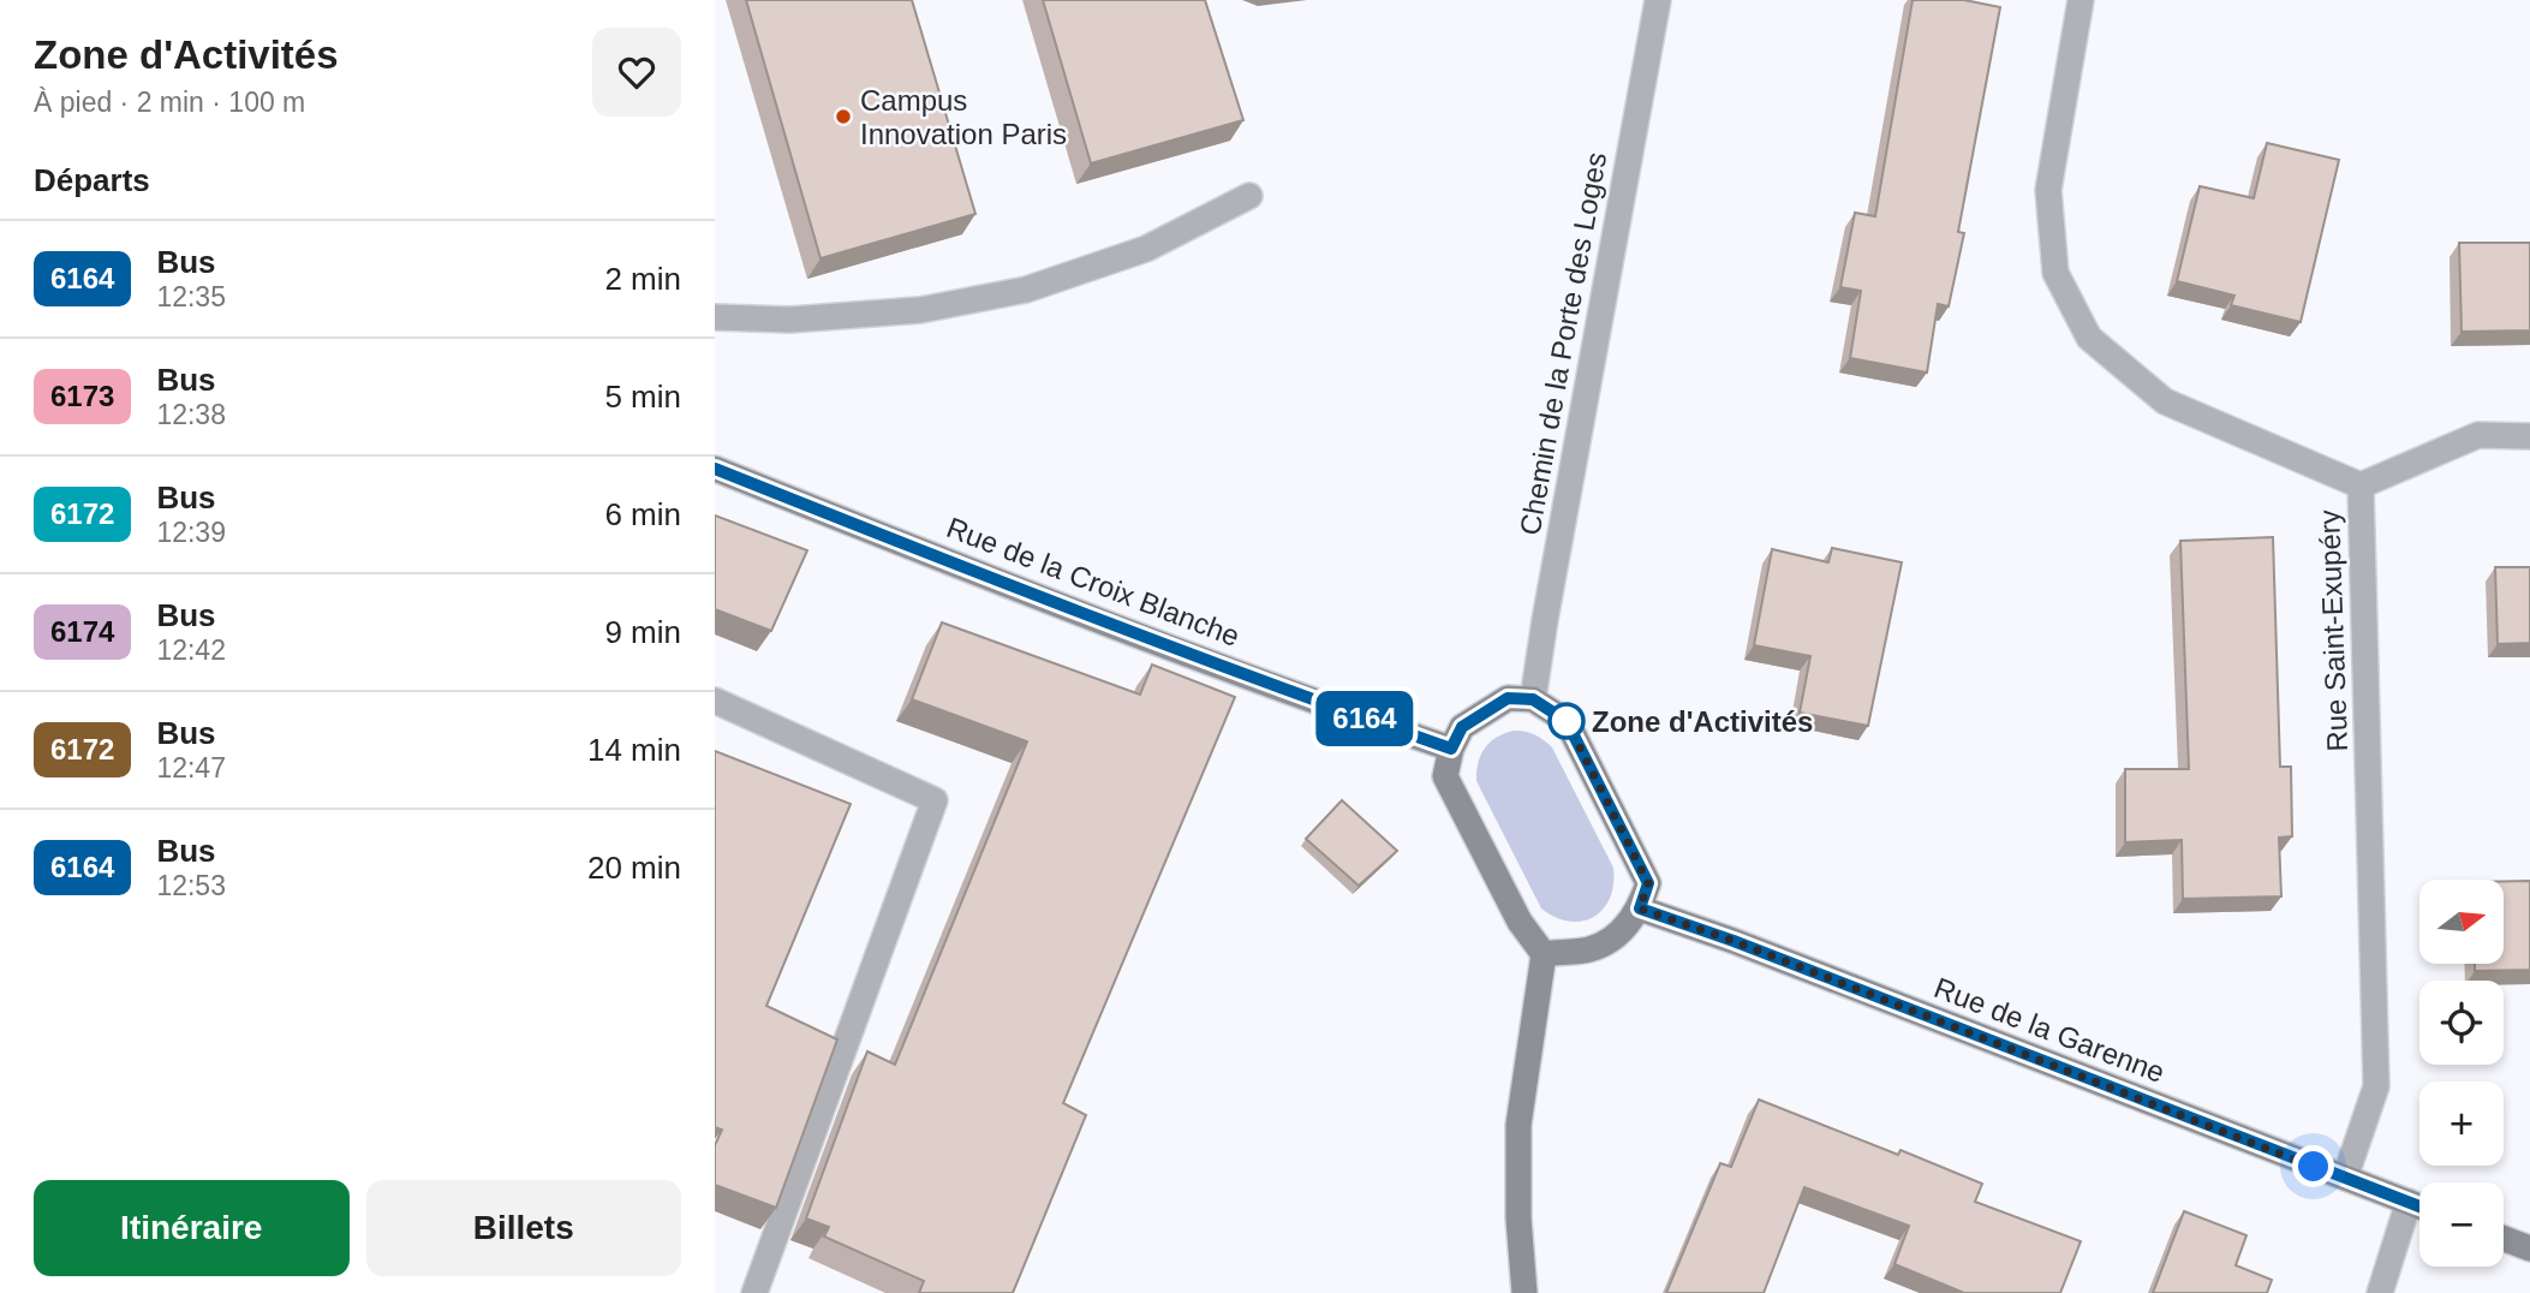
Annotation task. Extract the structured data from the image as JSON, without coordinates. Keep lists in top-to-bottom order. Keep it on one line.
{"streets":{"street":["Chemin de la Porte des Loges","Rue de la Croix Blanche","Rue Saint-Exupéry","Rue de la Garenne"]},"crossings":[["Rue Saint-Exupéry","Rue de la Garenne"]],"places":["Campus Innovation Paris","Zone d'Activités"],"lines":["bus line 6164"],"north":"right","page":{"heading":[["Zone d'Activités","À pied · 2 min · 100 m"],"Départs"],"on_map":"6164","list":[{"mark":"6164","name":"Bus","note":"12:35","value":"2 min"},{"mark":"6173","name":"Bus","note":"12:38","value":"5 min"},{"mark":"6172","name":"Bus","note":"12:39","value":"6 min"},{"mark":"6174","name":"Bus","note":"12:42","value":"9 min"},{"mark":"6172","name":"Bus","note":"12:47","value":"14 min"},{"mark":"6164","name":"Bus","note":"12:53","value":"20 min"}],"map_buttons":["+","−"],"buttons":["Itinéraire","Billets"]}}
